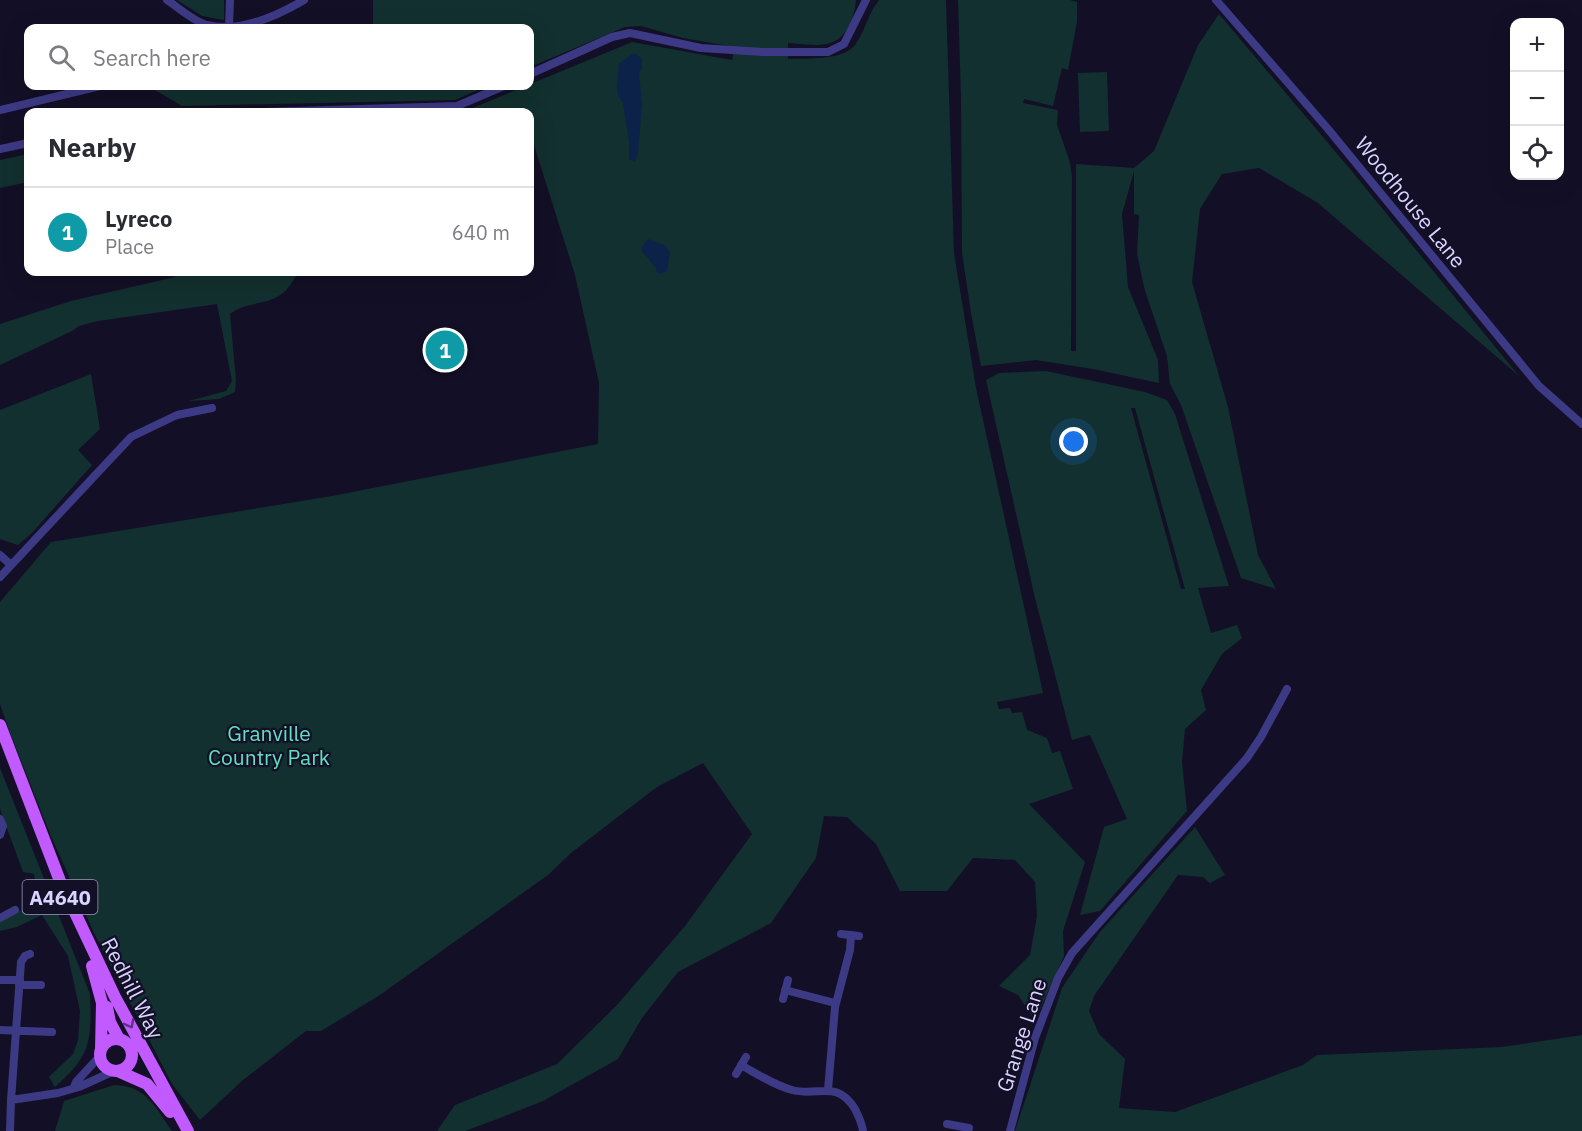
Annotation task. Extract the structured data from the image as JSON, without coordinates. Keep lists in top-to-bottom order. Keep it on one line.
{"streets":{"main road":["A4640","Redhill Way"],"street":["Woodhouse Lane","Grange Lane"]},"crossings":[["A4640","Redhill Way"]],"parks":["Granville Country Park"],"page":{"map_buttons":["+","−"],"search":"Search here","heading":"Nearby","list":[{"mark":"1","name":"Lyreco","note":"Place","value":"640 m"}],"pins":"1"}}
